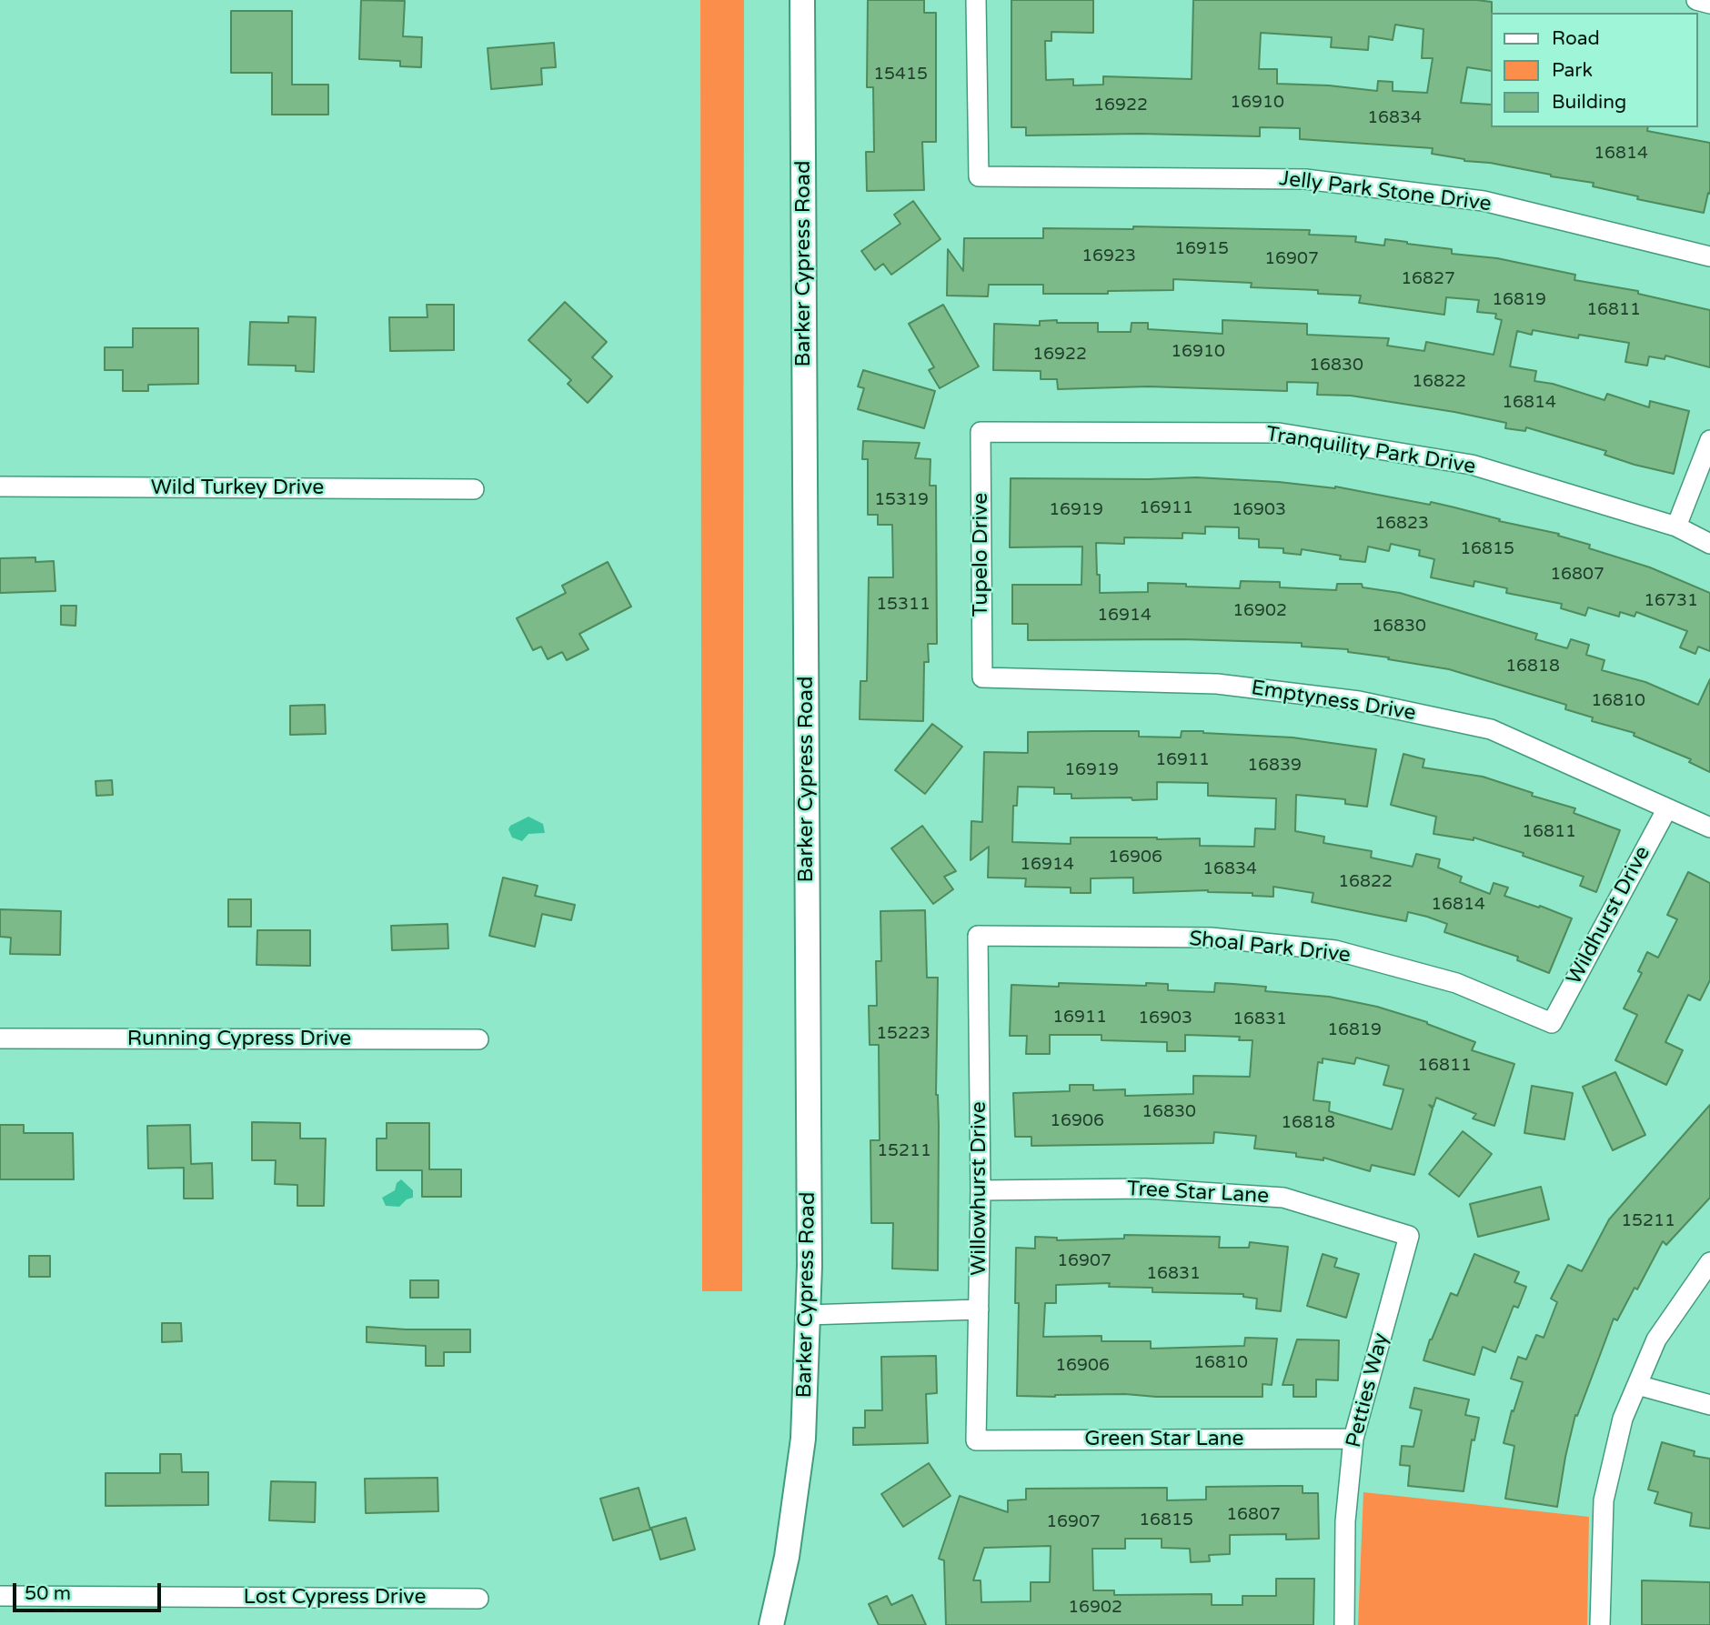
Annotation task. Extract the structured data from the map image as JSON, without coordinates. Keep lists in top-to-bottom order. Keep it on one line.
{"streets":{"street":["Jelly Park Stone Drive","Barker Cypress Road","Tranquility Park Drive","Wild Turkey Drive","Tupelo Drive","Emptyness Drive","Wildhurst Drive","Shoal Park Drive","Running Cypress Drive","Willowhurst Drive","Tree Star Lane","Petties Way","Green Star Lane","Lost Cypress Drive"]},"crossings":[["Tranquility Park Drive","Tupelo Drive"],["Tupelo Drive","Emptyness Drive"],["Emptyness Drive","Wildhurst Drive"],["Wildhurst Drive","Shoal Park Drive"],["Shoal Park Drive","Willowhurst Drive"],["Willowhurst Drive","Tree Star Lane"],["Willowhurst Drive","Green Star Lane"],["Tree Star Lane","Petties Way"],["Petties Way","Green Star Lane"]],"house_numbers":["15415","16910","16922","16834","16814","16915","16923","16907","16827","16819","16811","16910","16922","16830","16822","16814","15319","16911","16919","16903","16823","16815","16807","16731","15311","16902","16914","16830","16818","16810","16911","16839","16919","16811","16906","16914","16834","16822","16814","16911","16903","16831","16819","15223","16811","16830","16906","16818","15211","15211","16907","16831","16810","16906","16807","16815","16907","16902"],"legend":["Road","Park","Building"],"scale_bar":"50 m"}
